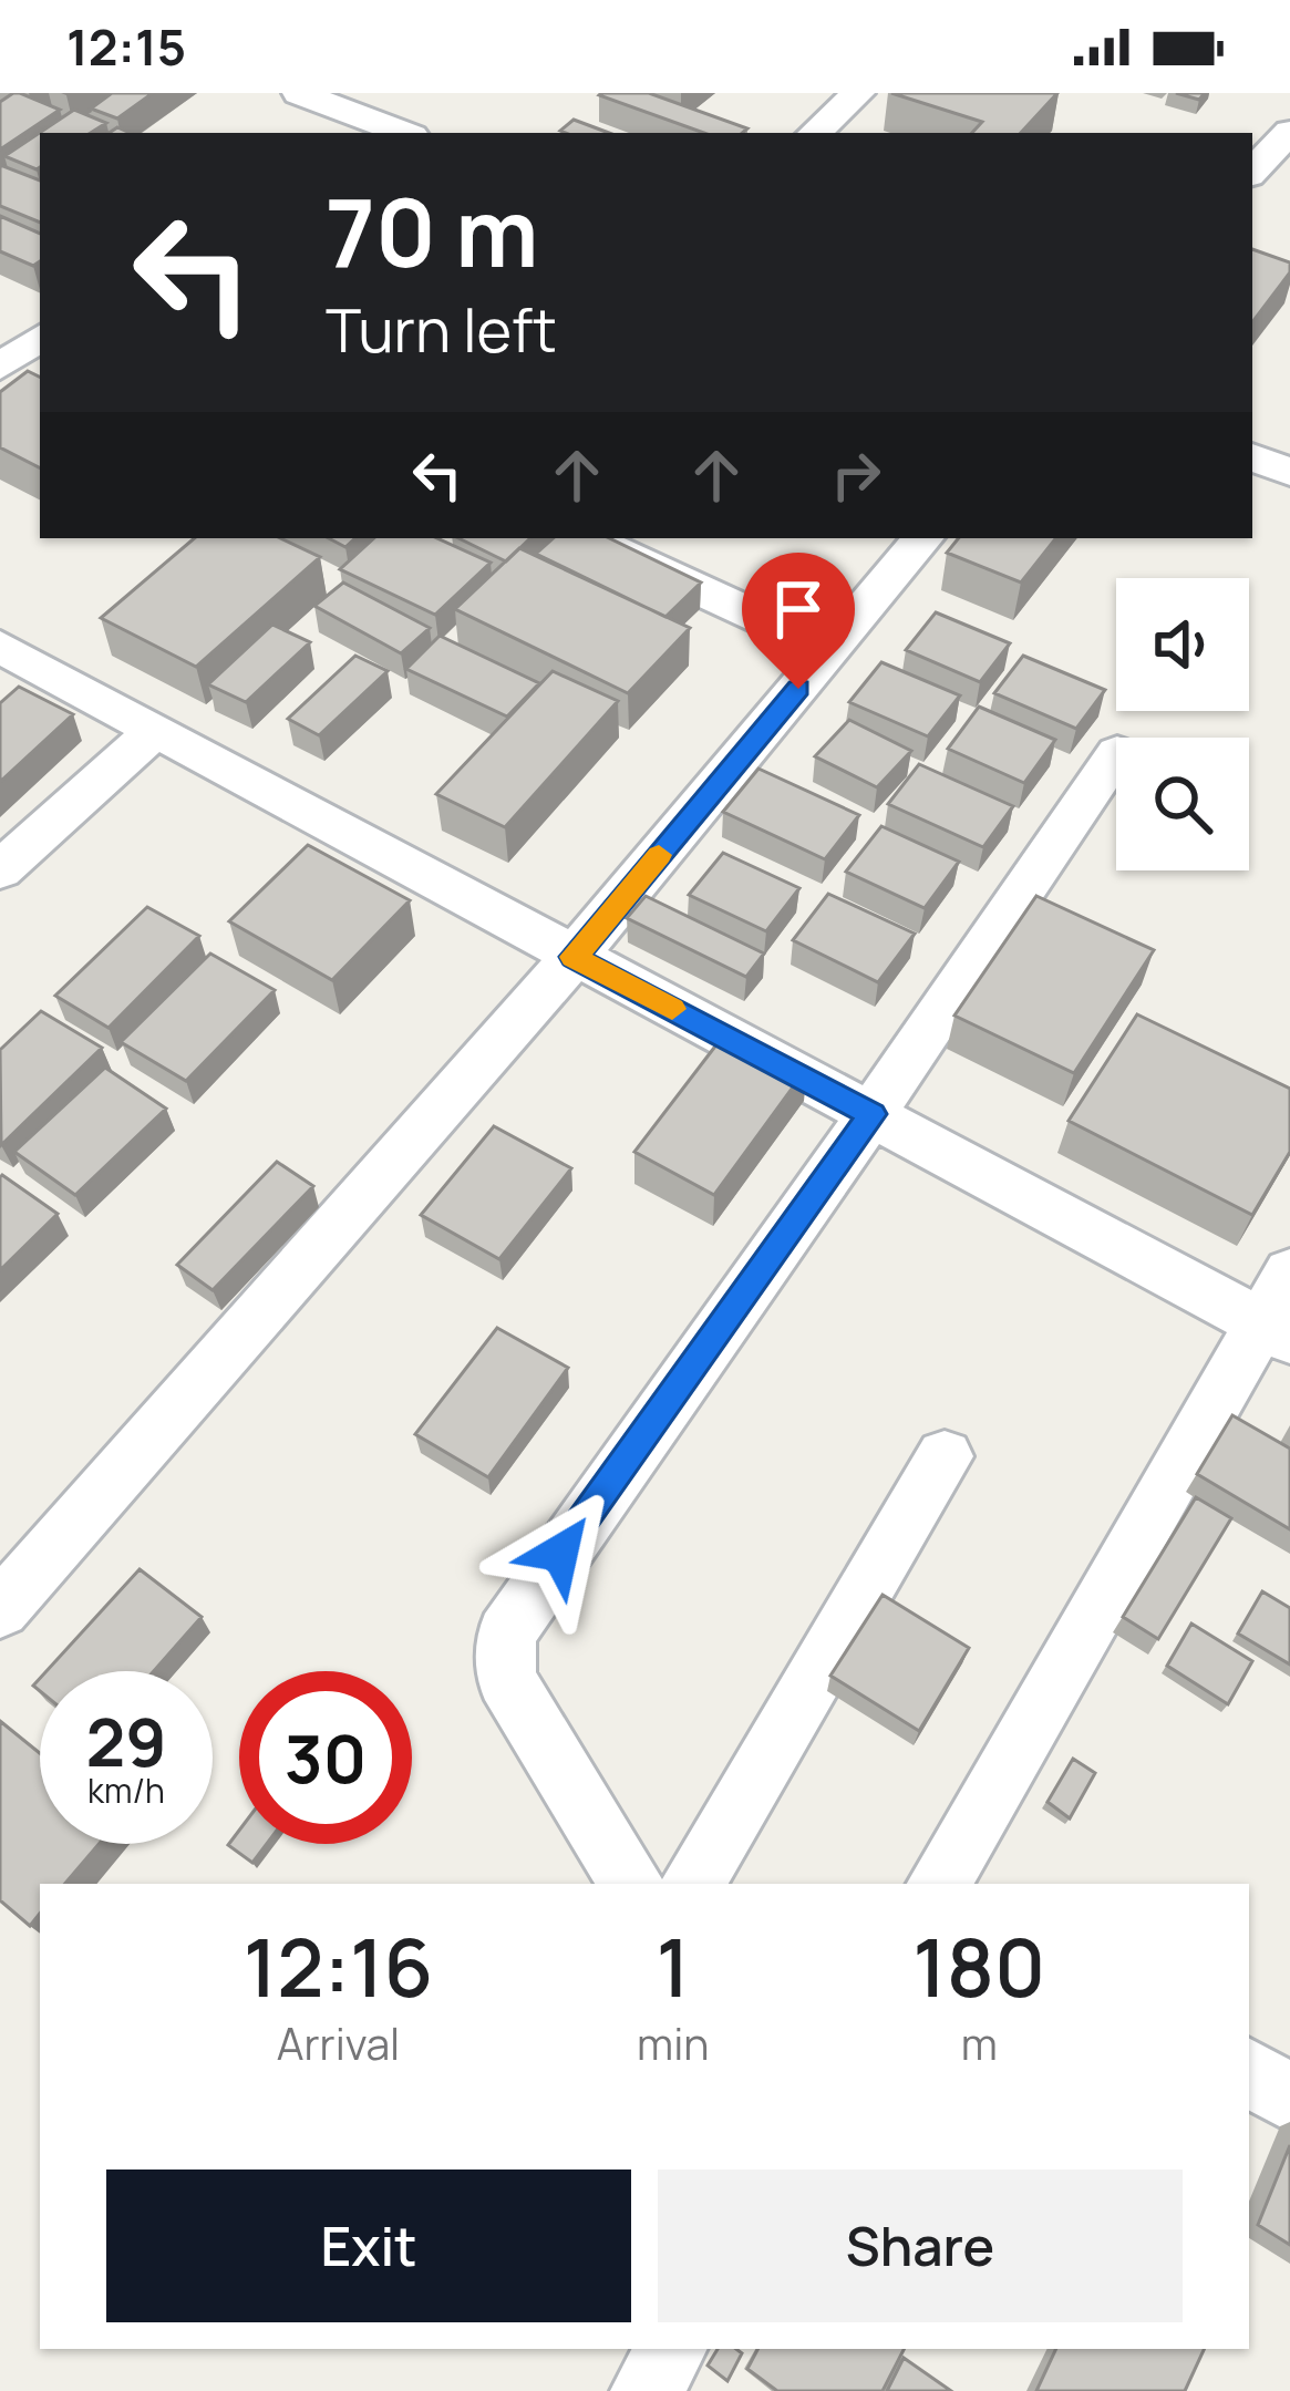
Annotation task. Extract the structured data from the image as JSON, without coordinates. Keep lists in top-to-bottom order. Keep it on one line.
{"page":{"status":"12:15","turn":["70 m","Turn left"],"speed":"29 km/h","limit":"30","eta":["12:16","Arrival","1","min","180","m"],"buttons":["Exit","Share"]}}
